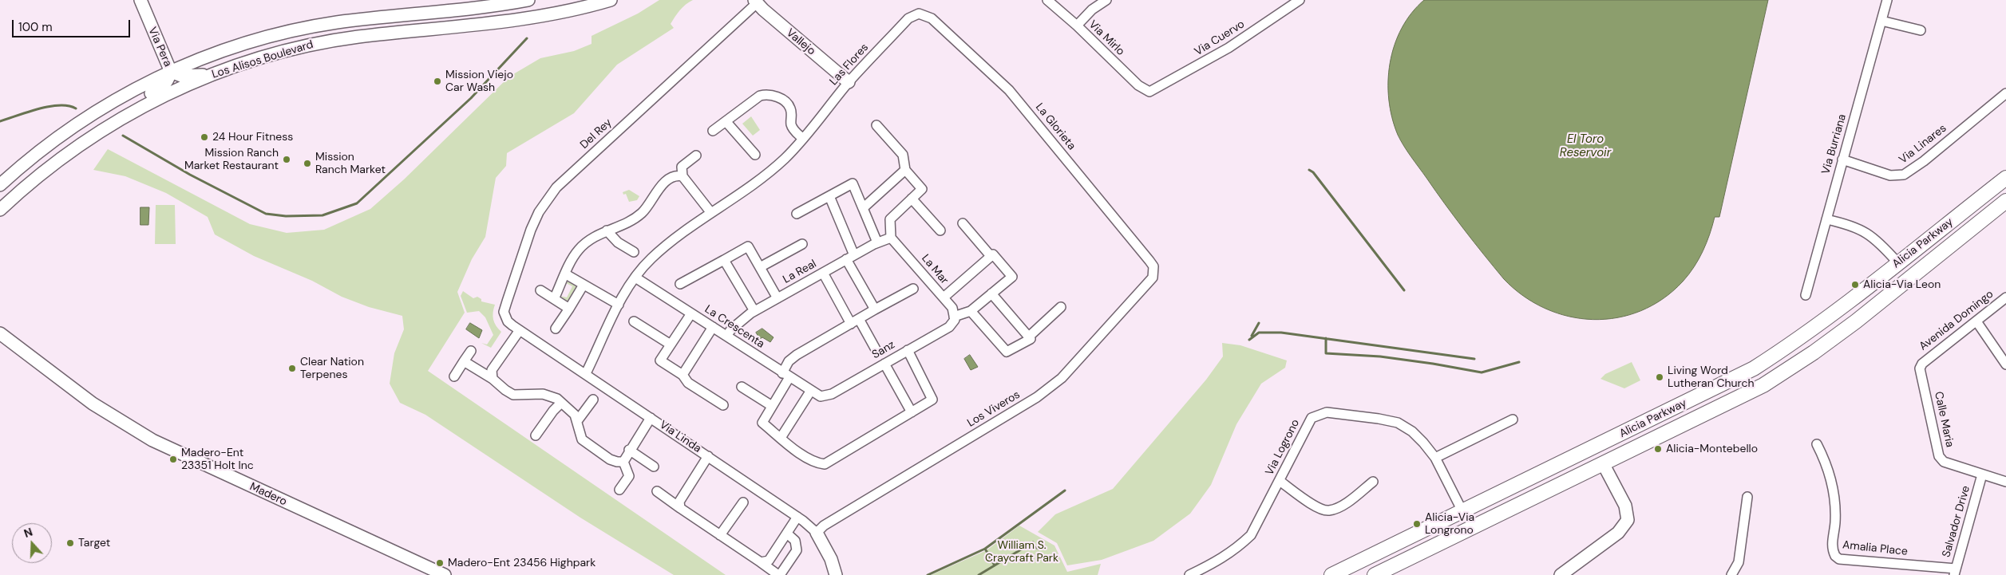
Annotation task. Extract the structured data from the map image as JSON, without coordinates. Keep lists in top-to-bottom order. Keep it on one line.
{"streets":{"main road":["Vallejo","Via Pera","Los Alisos Boulevard","Alicia Parkway","Via Linda","Madero"],"street":["Via Mirlo","Via Cuervo","Las Flores","La Glorieta","Del Rey","Via Burriana","Via Linares","La Mar","La Real","Avenida Domingo","La Crescenta","Sanz","Los Viveros","Calle Maria","Via Logrono","Salvador Drive","Amalia Place"]},"crossings":[["Via Mirlo","Via Cuervo"],["Vallejo","Las Flores"],["Vallejo","Del Rey"],["Via Pera","Los Alisos Boulevard"],["Las Flores","La Glorieta"],["Las Flores","La Crescenta"],["Las Flores","Via Linda"],["La Glorieta","Los Viveros"],["Del Rey","Via Linda"],["Via Burriana","Via Linares"],["Alicia Parkway","Via Logrono"],["La Mar","La Real"],["La Mar","Sanz"],["La Real","La Crescenta"],["Avenida Domingo","Calle Maria"],["La Crescenta","Sanz"],["Los Viveros","Via Linda"],["Calle Maria","Salvador Drive"],["Salvador Drive","Amalia Place"]],"water":["El Toro Reservoir"],"parks":["William S. Craycraft Park"],"places":["Mission Viejo Car Wash","24 Hour Fitness","Mission Ranch Market Restaurant","Mission Ranch Market","Alicia-Via Leon","Clear Nation Terpenes","Living Word Lutheran Church","Alicia-Montebello","Madero-Ent 23351 Holt Inc","Alicia-Via Longrono","Target","Madero-Ent 23456 Highpark"],"scale_bar":"100 m","north":"top"}
